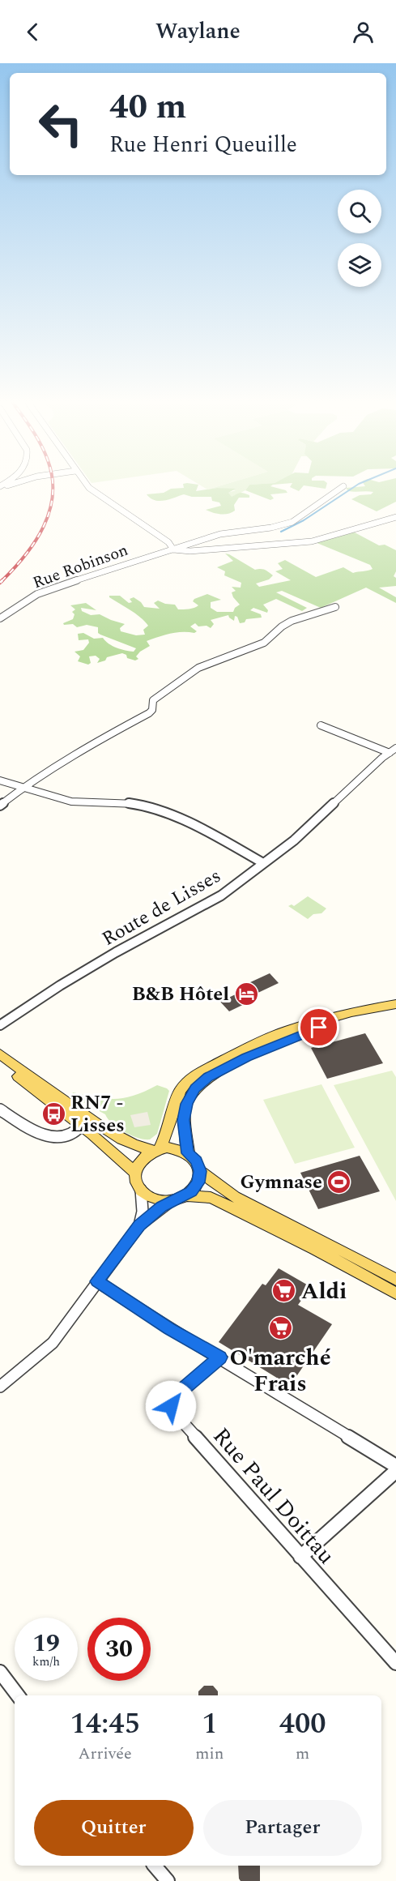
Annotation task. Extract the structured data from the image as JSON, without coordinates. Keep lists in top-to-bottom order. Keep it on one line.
{"streets":{"street":["Rue Robinson","Route de Lisses","Rue Paul Doittau"]},"places":{"hotel":["B&B Hôtel"],"bus stop":["RN7 - Lisses"],"sports":["Gymnase"],"supermarket":["Aldi","O'marché Frais"]},"page":{"header":"Waylane","turn":["40 m","Rue Henri Queuille"],"speed":"19 km/h","limit":"30","eta":["14:45","Arrivée","1","min","400","m"],"buttons":["Quitter","Partager"]}}
